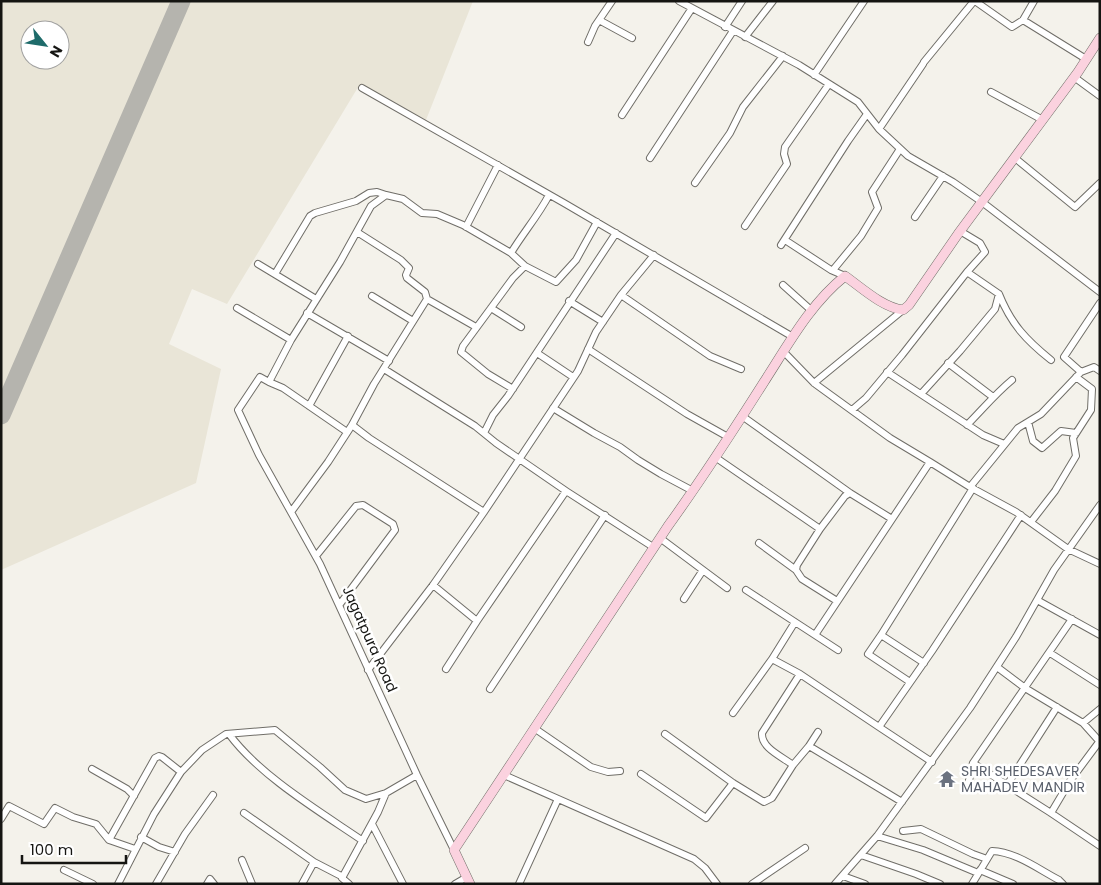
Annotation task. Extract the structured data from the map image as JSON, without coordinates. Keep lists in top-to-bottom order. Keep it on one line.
{"streets":{"street":["Jagatpura Road"]},"places":{"temple":["SHRI SHEDESAVER MAHADEV MANDIR"]},"scale_bar":"100 m","north":"bottom right"}
